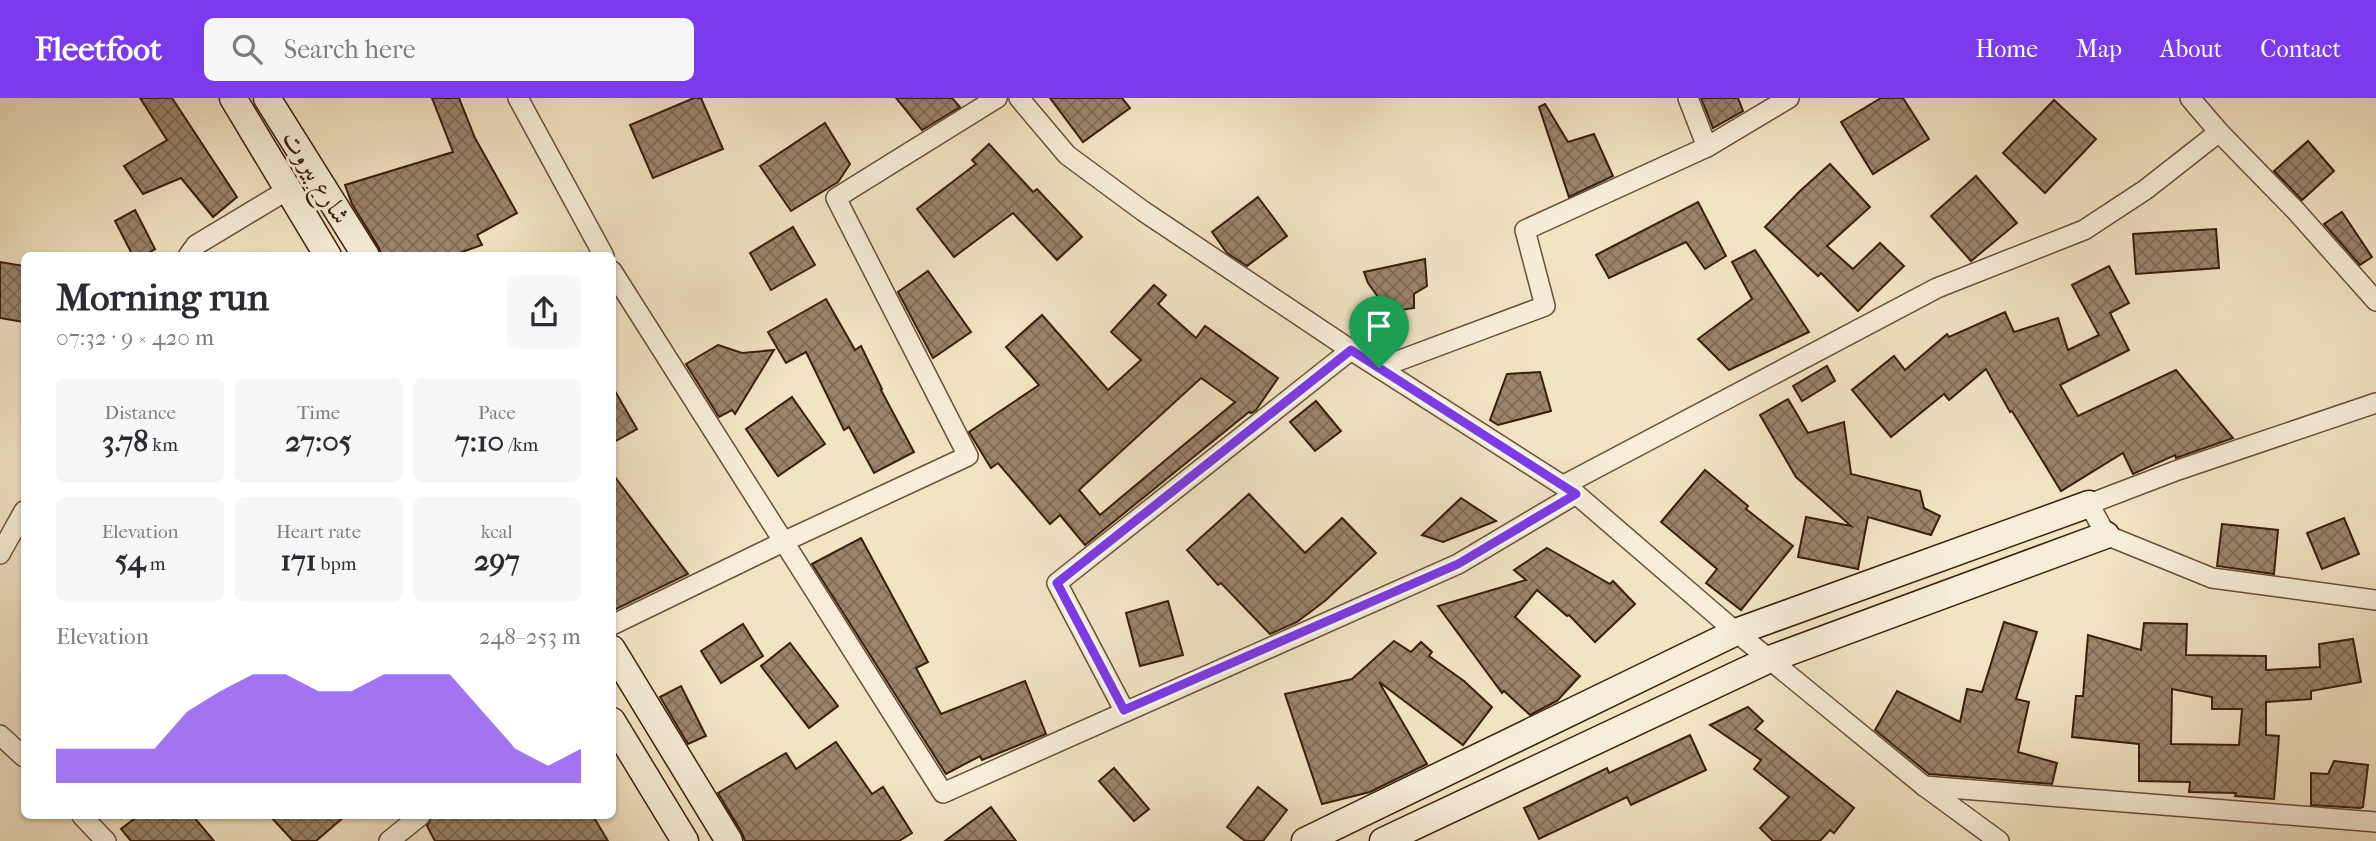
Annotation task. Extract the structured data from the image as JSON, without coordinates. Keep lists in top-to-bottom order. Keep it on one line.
{"streets":{"street":["شارع بيروت"]},"page":{"header":"Fleetfoot","search":"Search here","nav":["Home","Map","About","Contact"],"heading":["Morning run","07:32 · 9 × 420 m"],"stats":[["Distance","3.78 km"],["Time","27:05"],["Pace","7:10 /km"],["Elevation","54 m"],["Heart rate","171 bpm"],["kcal","297"]],"chart":["Elevation","248–253 m"]}}
